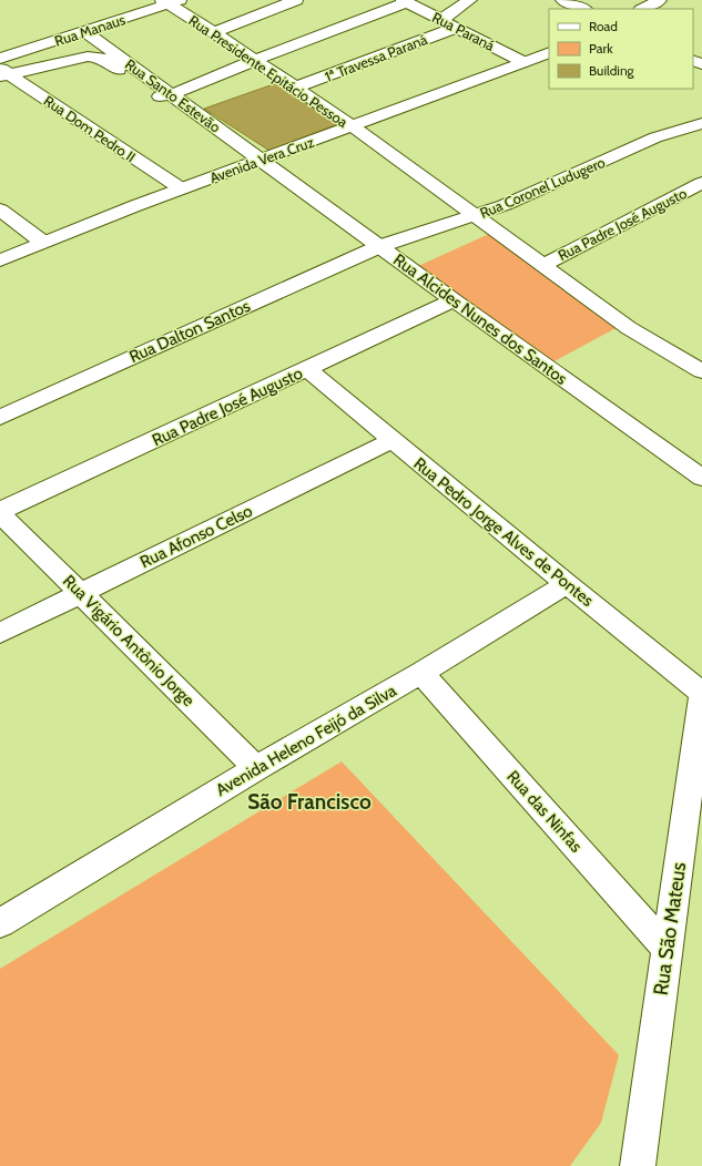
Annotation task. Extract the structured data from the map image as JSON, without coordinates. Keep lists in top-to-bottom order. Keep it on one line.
{"streets":{"street":["Rua Manaus","Rua Paraná","1ª Travessa Paraná","Rua Presidente Epitácio Pessoa","Rua Santo Estevão","Rua Dom Pedro II","Avenida Vera Cruz","Rua Coronel Ludugero","Rua Padre José Augusto","Rua Alcides Nunes dos Santos","Rua Dalton Santos","Rua Pedro Jorge Alves de Pontes","Rua Afonso Celso","Rua Vigário Antônio Jorge","Avenida Heleno Feijó da Silva","Rua das Ninfas","Rua São Mateus"]},"crossings":[["Rua Manaus","Rua Presidente Epitácio Pessoa"],["Rua Manaus","Rua Santo Estevão"],["Rua Paraná","1ª Travessa Paraná"],["Rua Paraná","Avenida Vera Cruz"],["1ª Travessa Paraná","Rua Presidente Epitácio Pessoa"],["Rua Presidente Epitácio Pessoa","Avenida Vera Cruz"],["Rua Presidente Epitácio Pessoa","Rua Coronel Ludugero"],["Rua Presidente Epitácio Pessoa","Rua Padre José Augusto"],["Rua Santo Estevão","Avenida Vera Cruz"],["Rua Santo Estevão","Rua Alcides Nunes dos Santos"],["Rua Dom Pedro II","Avenida Vera Cruz"],["Avenida Vera Cruz","Rua Alcides Nunes dos Santos"],["Rua Coronel Ludugero","Rua Alcides Nunes dos Santos"],["Rua Coronel Ludugero","Rua Dalton Santos"],["Rua Padre José Augusto","Rua Alcides Nunes dos Santos"],["Rua Padre José Augusto","Rua Pedro Jorge Alves de Pontes"],["Rua Padre José Augusto","Rua Vigário Antônio Jorge"],["Rua Alcides Nunes dos Santos","Rua Dalton Santos"],["Rua Pedro Jorge Alves de Pontes","Rua Afonso Celso"],["Rua Pedro Jorge Alves de Pontes","Avenida Heleno Feijó da Silva"],["Rua Pedro Jorge Alves de Pontes","Rua São Mateus"],["Rua Afonso Celso","Rua Vigário Antônio Jorge"],["Rua Vigário Antônio Jorge","Avenida Heleno Feijó da Silva"],["Avenida Heleno Feijó da Silva","Rua das Ninfas"],["Rua das Ninfas","Rua São Mateus"]],"districts":["São Francisco"],"legend":["Road","Park","Building"]}
